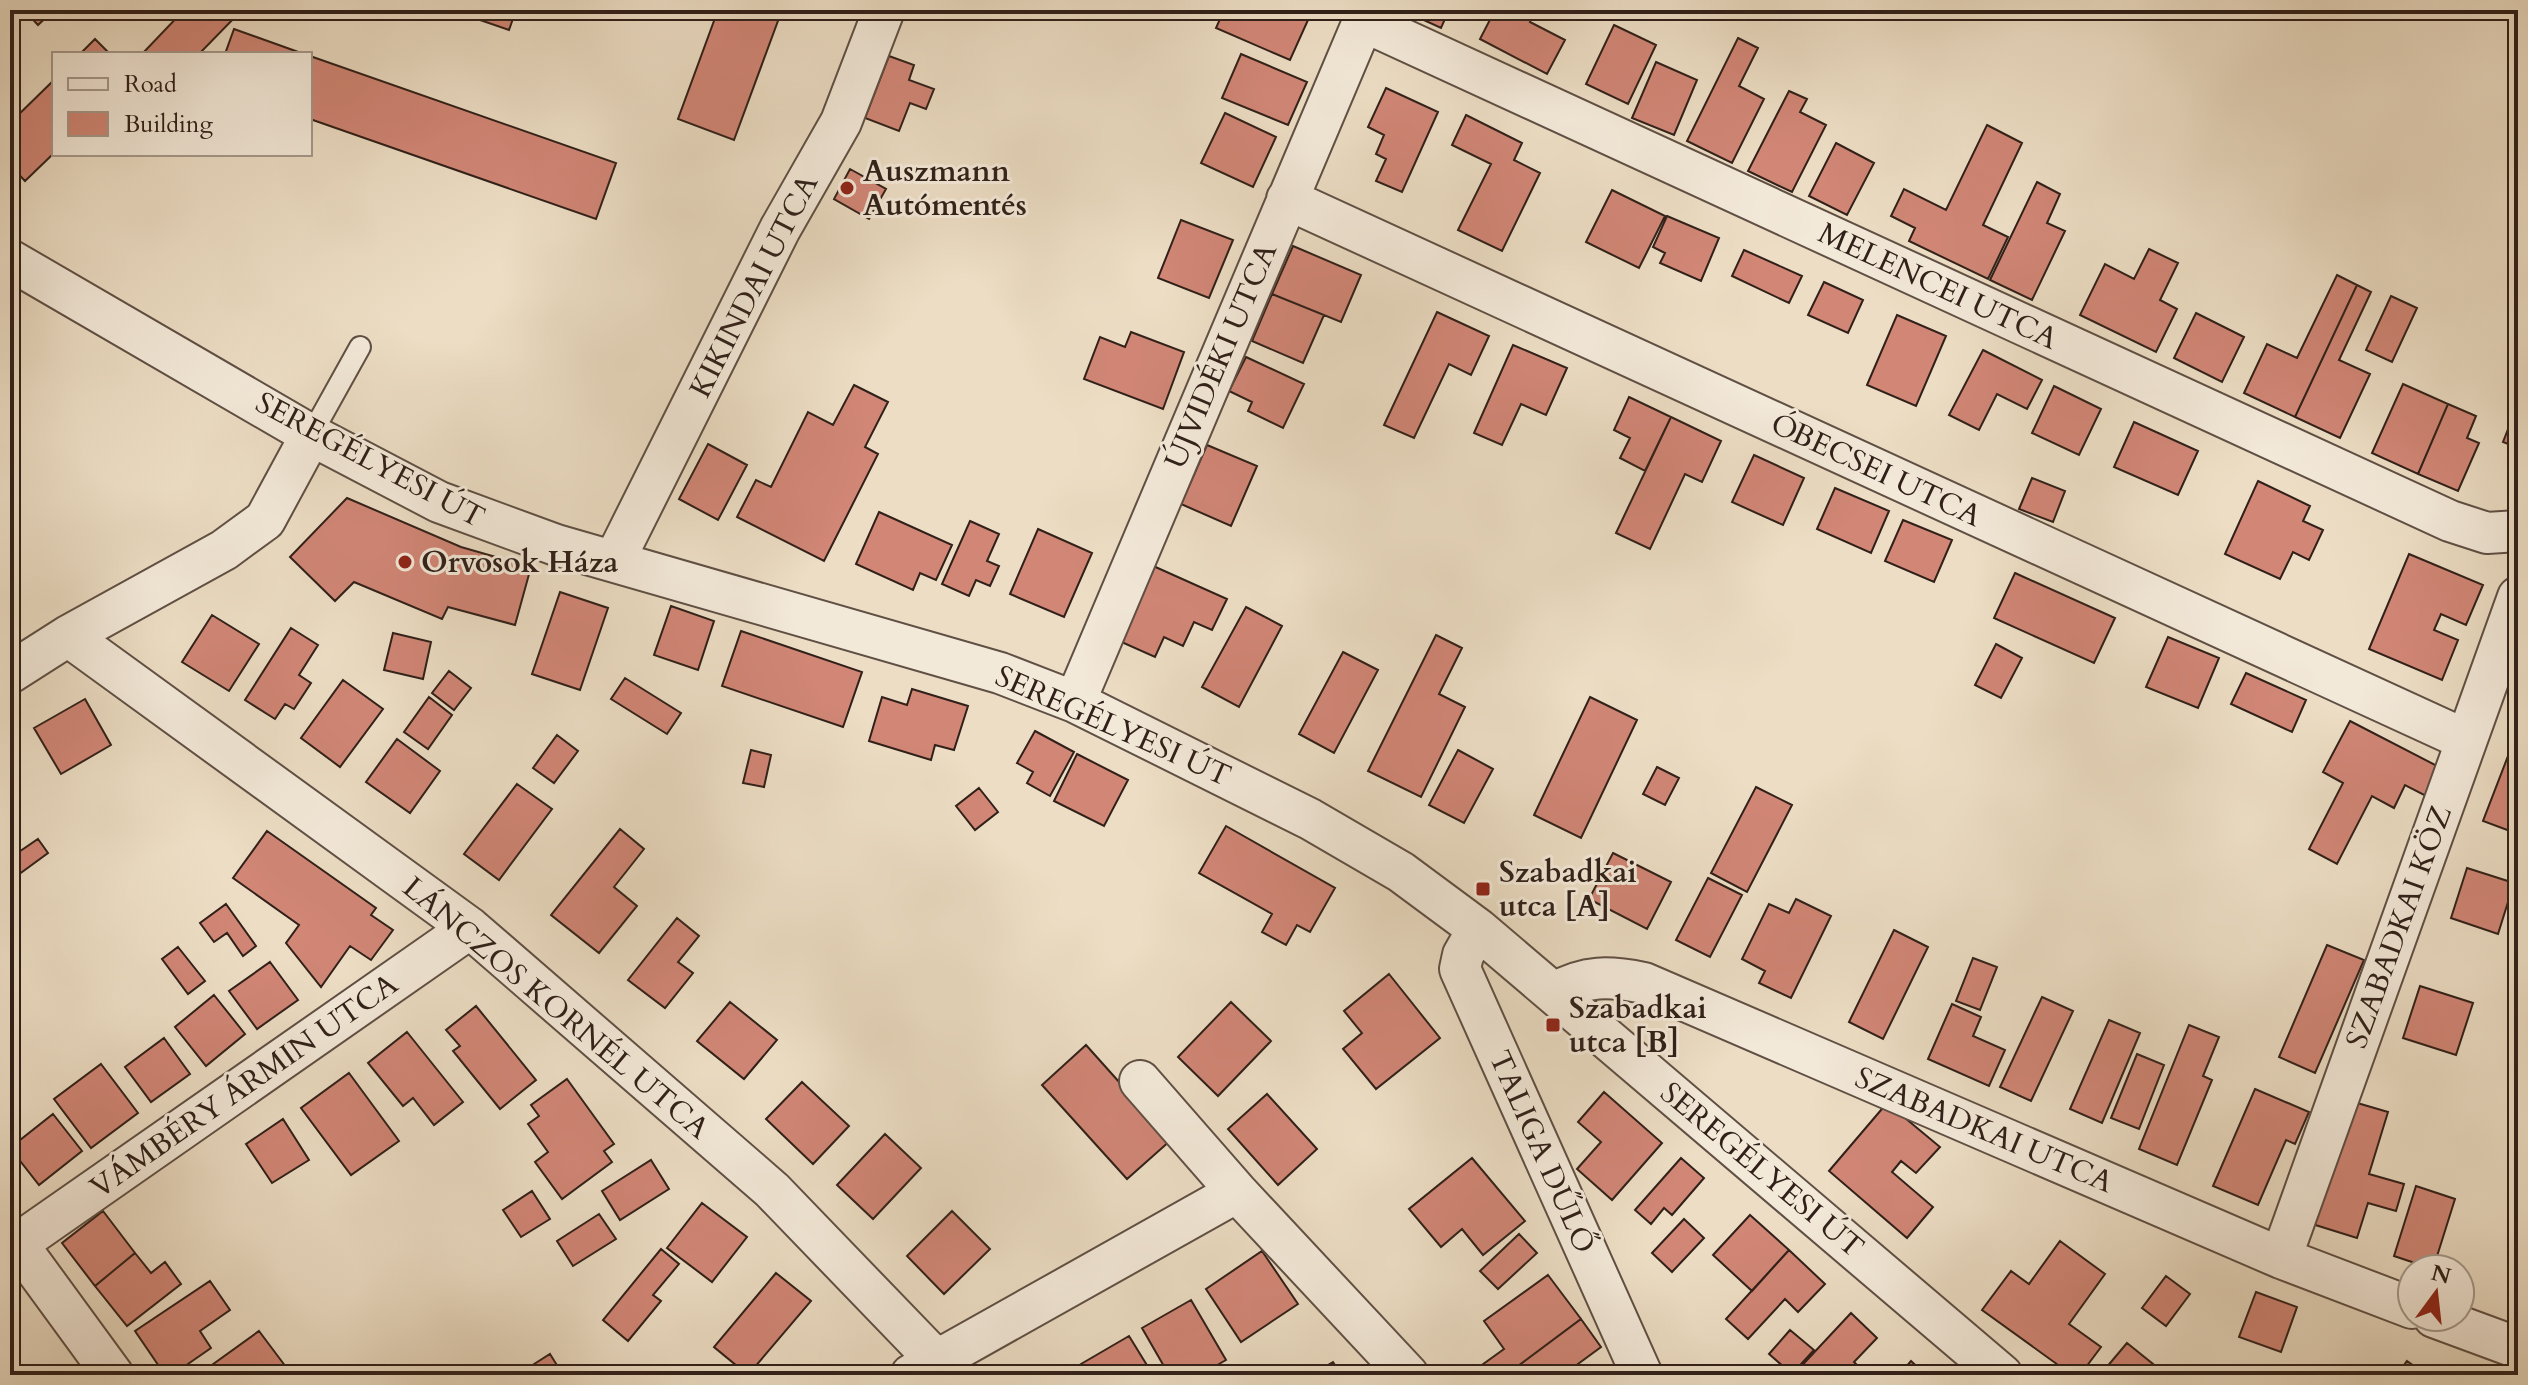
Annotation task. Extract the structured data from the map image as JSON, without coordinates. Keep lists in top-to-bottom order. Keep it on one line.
{"streets":{"street":["KIKINDAI UTCA","MELENCEI UTCA","ÚJVIDÉKI UTCA","SEREGÉLYESI ÚT","ÓBECSEI UTCA","SZABADKAI KÖZ","LÁNCZOS KORNÉL UTCA","VÁMBÉRY ÁRMIN UTCA","SZABADKAI UTCA","TALIGA DŰLŐ"]},"crossings":[["KIKINDAI UTCA","SEREGÉLYESI ÚT"],["MELENCEI UTCA","ÚJVIDÉKI UTCA"],["ÚJVIDÉKI UTCA","SEREGÉLYESI ÚT"],["ÚJVIDÉKI UTCA","ÓBECSEI UTCA"],["SEREGÉLYESI ÚT","SZABADKAI UTCA"],["SEREGÉLYESI ÚT","TALIGA DŰLŐ"],["ÓBECSEI UTCA","SZABADKAI KÖZ"],["SZABADKAI KÖZ","SZABADKAI UTCA"],["LÁNCZOS KORNÉL UTCA","VÁMBÉRY ÁRMIN UTCA"]],"places":{"other":["Auszmann Autómentés","Orvosok Háza"],"transit":["Szabadkai utca [A]","Szabadkai utca [B]"]},"legend":["Road","Building"],"north":"top"}
